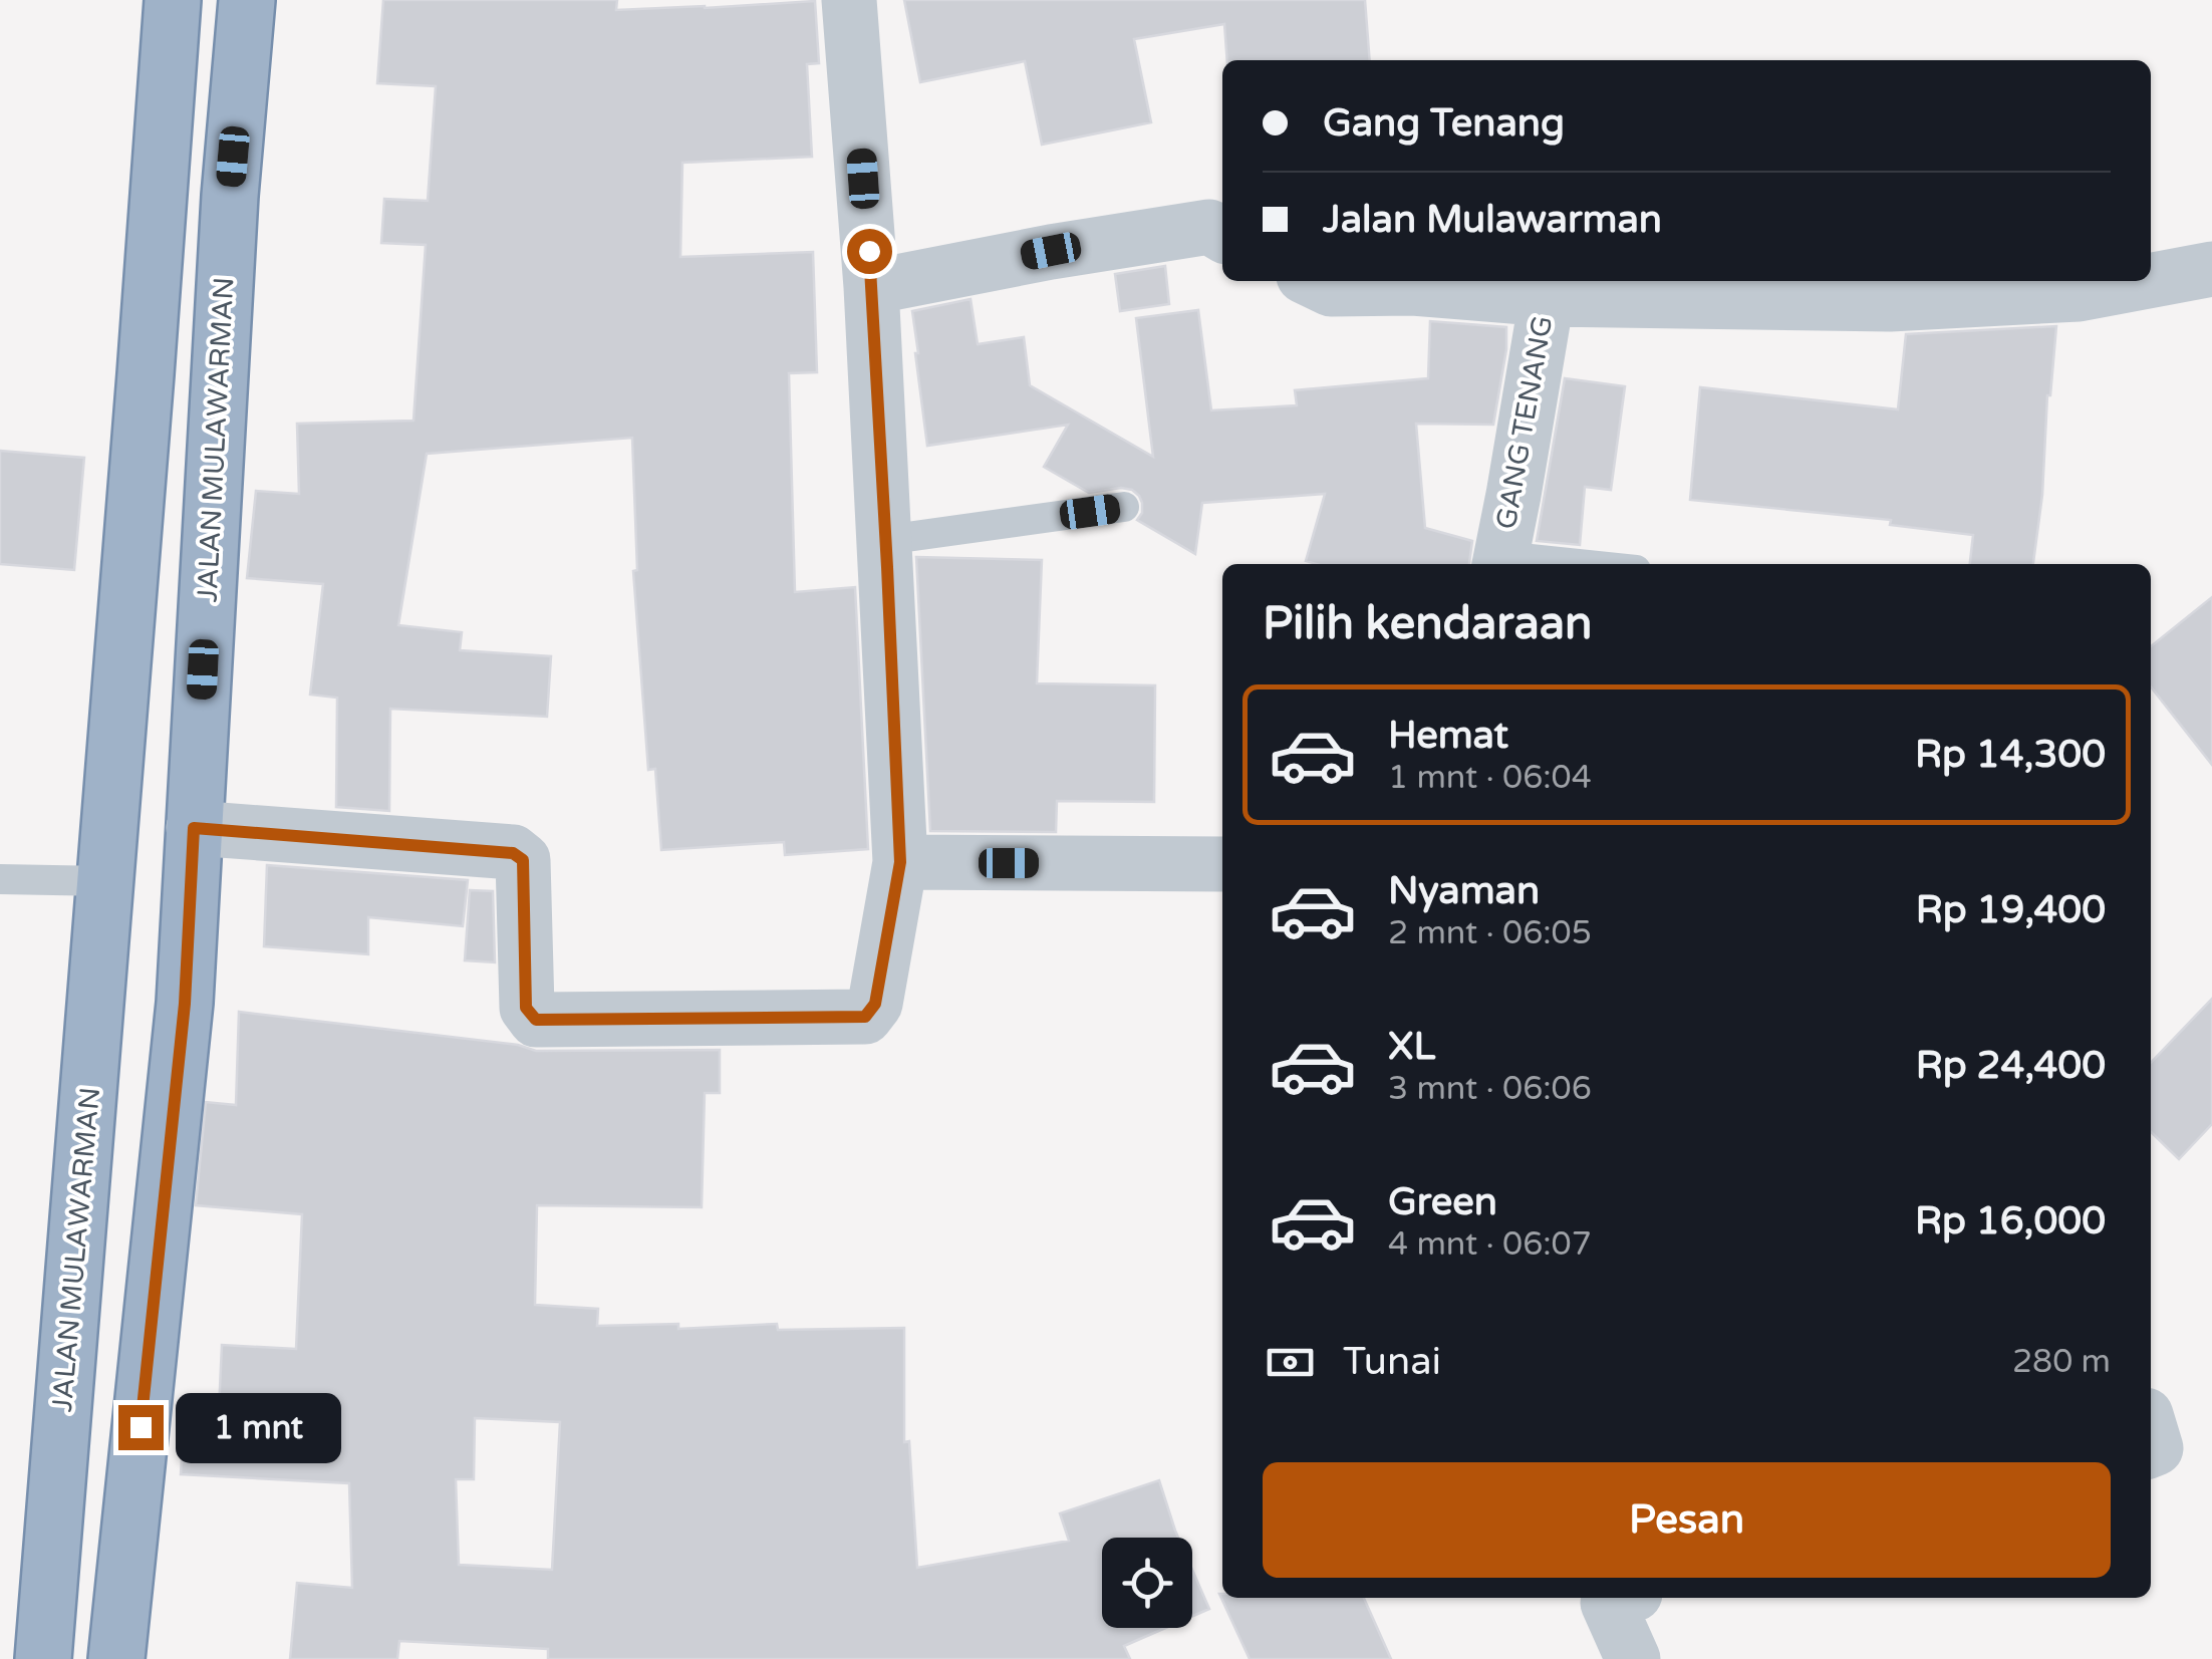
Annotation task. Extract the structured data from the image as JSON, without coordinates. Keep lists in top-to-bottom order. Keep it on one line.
{"streets":{"highway":["JALAN MULAWARMAN"],"street":["GANG TENANG"]},"page":{"banner":["Gang Tenang","Jalan Mulawarman"],"heading":"Pilih kendaraan","list":[{"name":"Hemat","note":"1 mnt · 06:04","value":"Rp 14,300"},{"name":"Nyaman","note":"2 mnt · 06:05","value":"Rp 19,400"},{"name":"XL","note":"3 mnt · 06:06","value":"Rp 24,400"},{"name":"Green","note":"4 mnt · 06:07","value":"Rp 16,000"}],"pay":["Tunai","280 m"],"bubble":"1 mnt","buttons":"Pesan"}}
